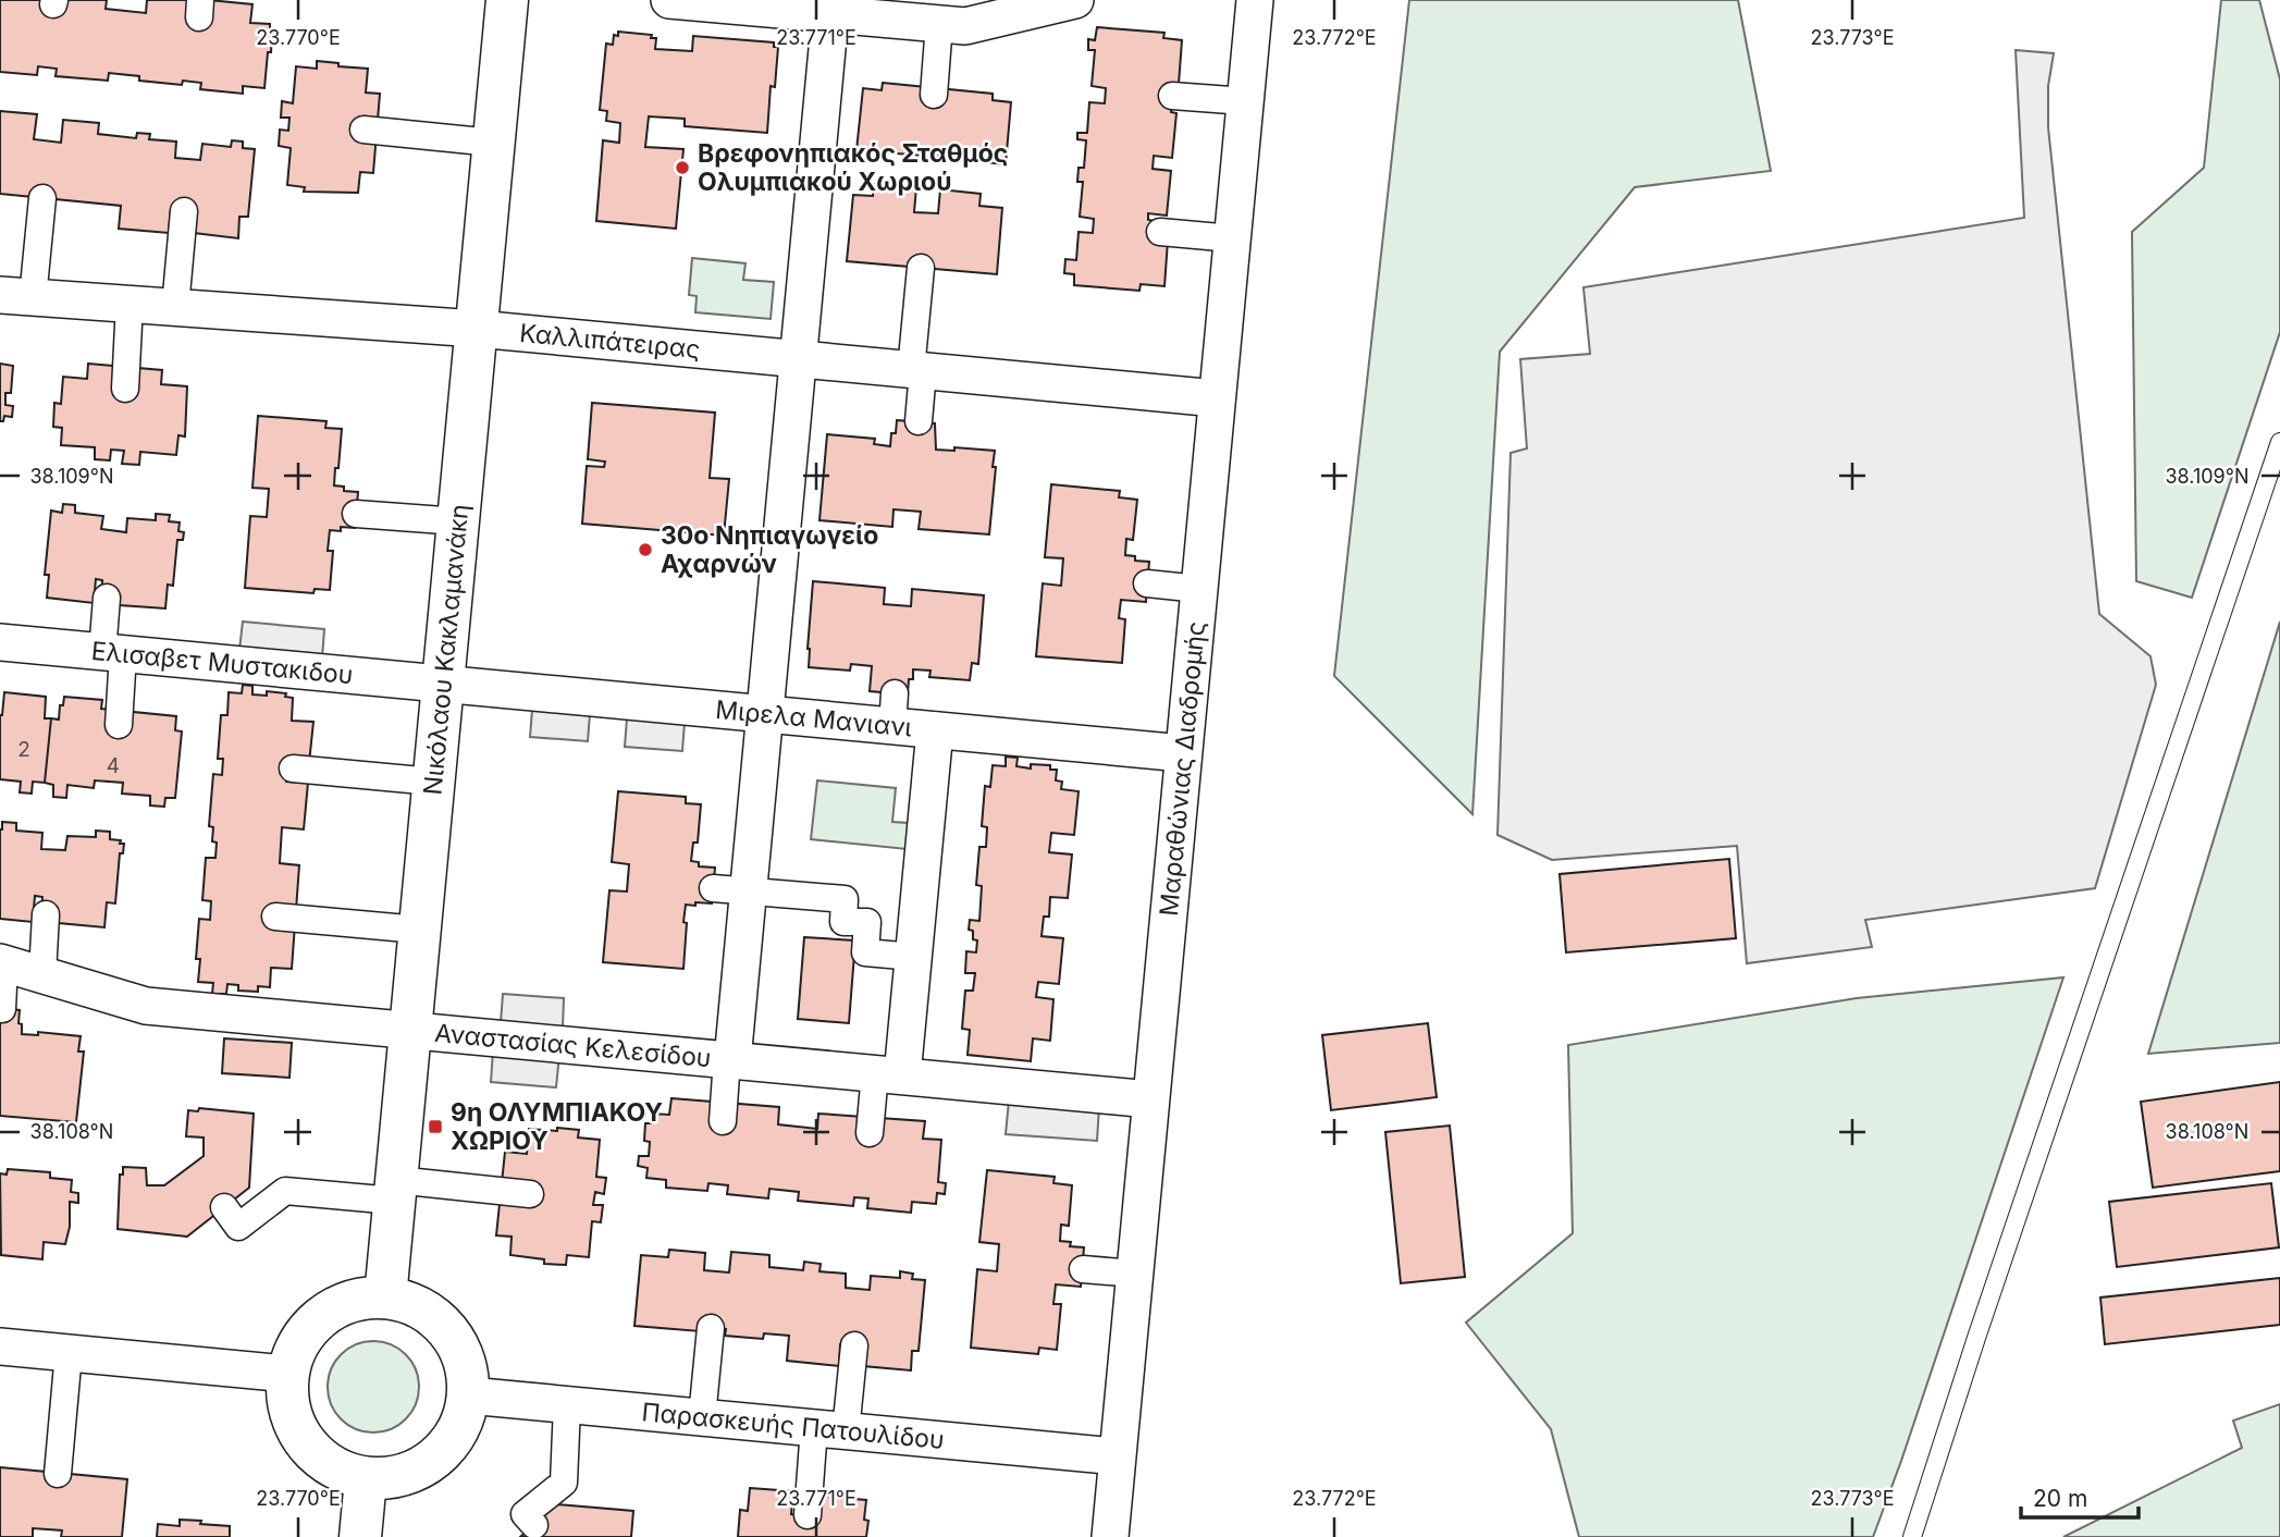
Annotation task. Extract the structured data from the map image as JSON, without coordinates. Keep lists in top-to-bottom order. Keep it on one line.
{"streets":{"street":["Καλλιπάτειρας","Νικόλαου Κακλαμανάκη","Ελισαβετ Μυστακιδου","Μιρελα Μανιανι","Μαραθώνιας Διαδρομής","Αναστασίας Κελεσίδου","Παρασκευής Πατουλίδου"]},"crossings":[["Καλλιπάτειρας","Νικόλαου Κακλαμανάκη"],["Καλλιπάτειρας","Μαραθώνιας Διαδρομής"],["Νικόλαου Κακλαμανάκη","Ελισαβετ Μυστακιδου"],["Νικόλαου Κακλαμανάκη","Μιρελα Μανιανι"],["Νικόλαου Κακλαμανάκη","Αναστασίας Κελεσίδου"],["Νικόλαου Κακλαμανάκη","Παρασκευής Πατουλίδου"],["Ελισαβετ Μυστακιδου","Μιρελα Μανιανι"],["Μιρελα Μανιανι","Μαραθώνιας Διαδρομής"],["Μαραθώνιας Διαδρομής","Αναστασίας Κελεσίδου"],["Μαραθώνιας Διαδρομής","Παρασκευής Πατουλίδου"]],"places":{"other":["Βρεφονηπιακός Σταθμός Ολυμπιακού Χωριού","30ο Νηπιαγωγείο Αχαρνών"],"transit":["9η ΟΛΥΜΠΙΑΚΟΥ ΧΩΡΙΟΥ"]},"house_numbers":["2","4"],"scale_bar":"20 m","coordinates":["23.770°E","23.771°E","23.772°E","23.773°E","38.109°N","38.108°N"]}
